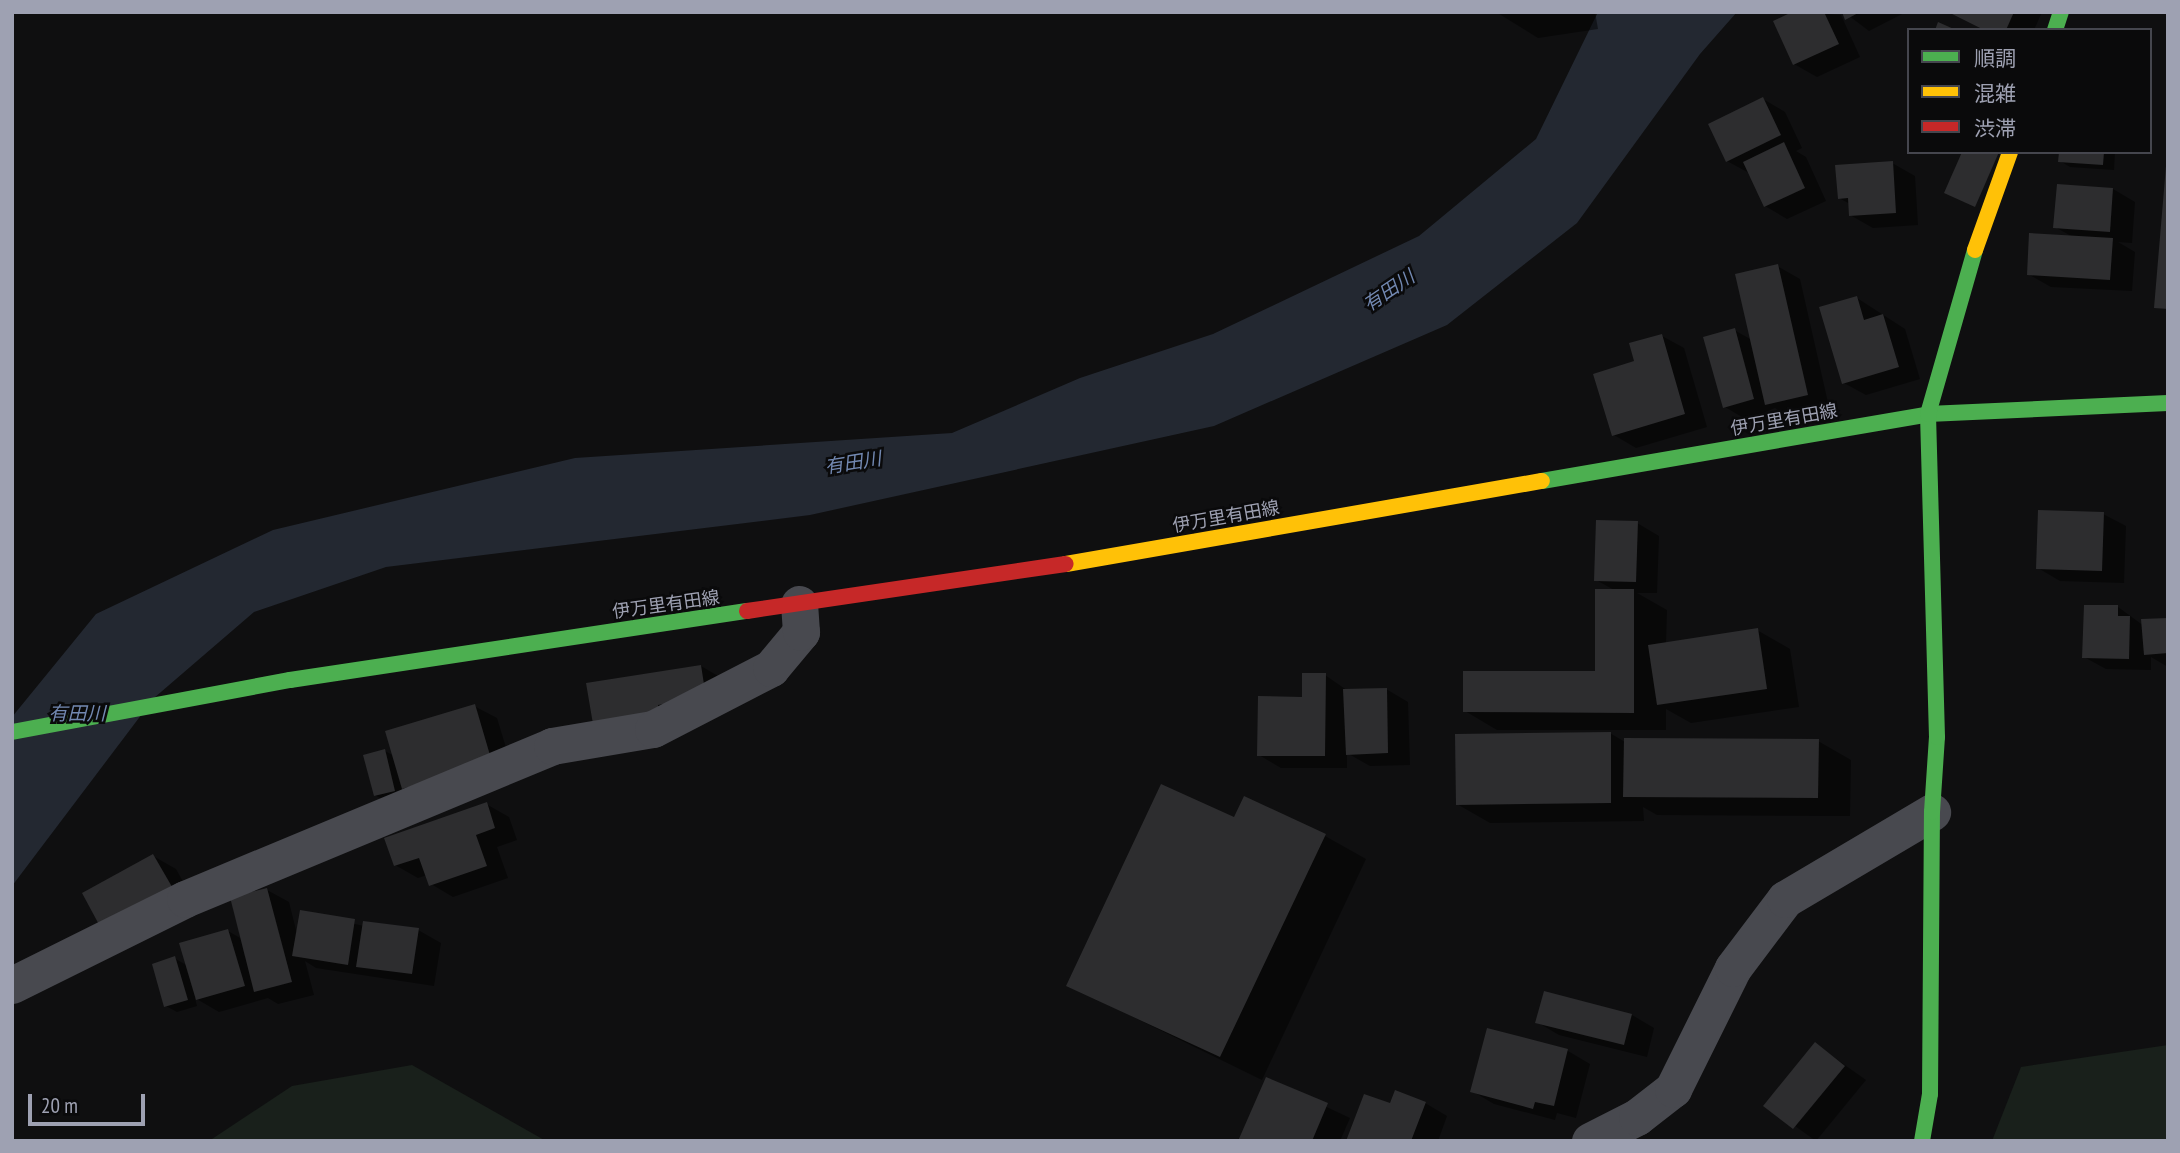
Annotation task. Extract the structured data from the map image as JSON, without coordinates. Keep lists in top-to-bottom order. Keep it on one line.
{"streets":{"main road":["伊万里有田線"]},"water":["有田川"],"legend":["順調","混雑","渋滞"],"scale_bar":"20 m"}
